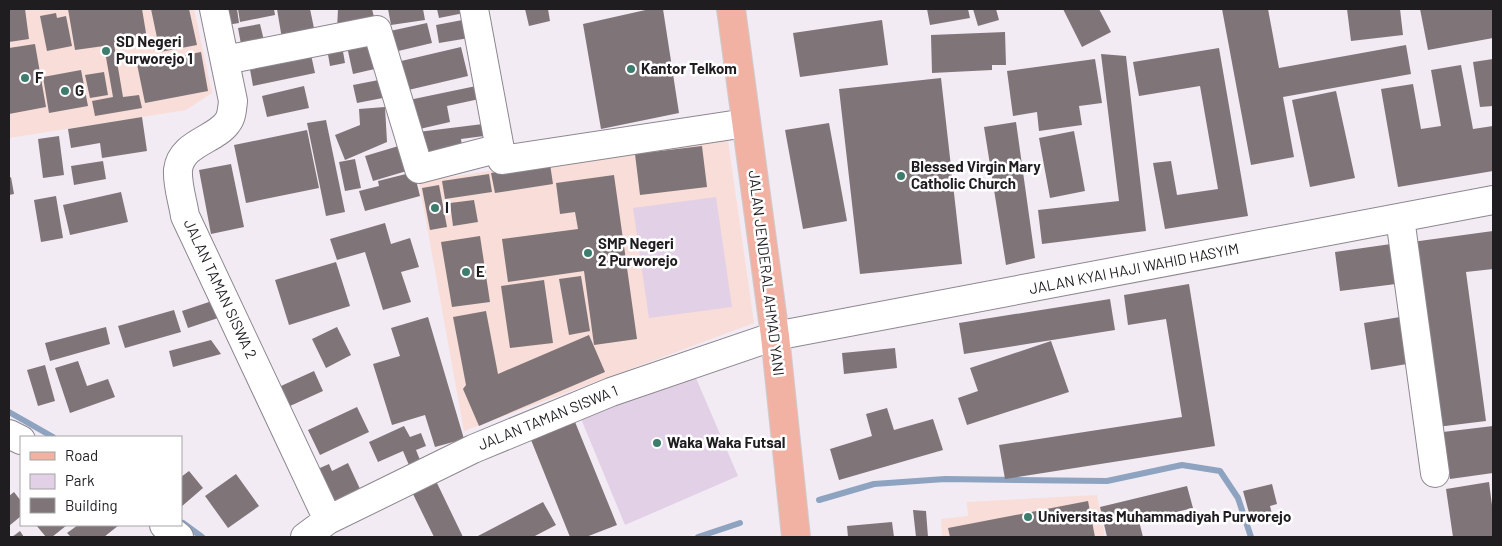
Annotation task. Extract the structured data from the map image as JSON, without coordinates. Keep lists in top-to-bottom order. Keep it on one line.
{"streets":{"main road":["JALAN JENDERAL AHMAD YANI"],"street":["JALAN KYAI HAJI WAHID HASYIM","JALAN TAMAN SISWA 2","JALAN TAMAN SISWA 1"]},"crossings":[["JALAN KYAI HAJI WAHID HASYIM","JALAN JENDERAL AHMAD YANI"],["JALAN KYAI HAJI WAHID HASYIM","JALAN TAMAN SISWA 1"],["JALAN JENDERAL AHMAD YANI","JALAN TAMAN SISWA 1"],["JALAN TAMAN SISWA 2","JALAN TAMAN SISWA 1"]],"places":["SD Negeri Purworejo 1","Kantor Telkom","F","G","Blessed Virgin Mary Catholic Church","I","SMP Negeri 2 Purworejo","E","Waka Waka Futsal","Universitas Muhammadiyah Purworejo"],"legend":["Road","Park","Building"]}
